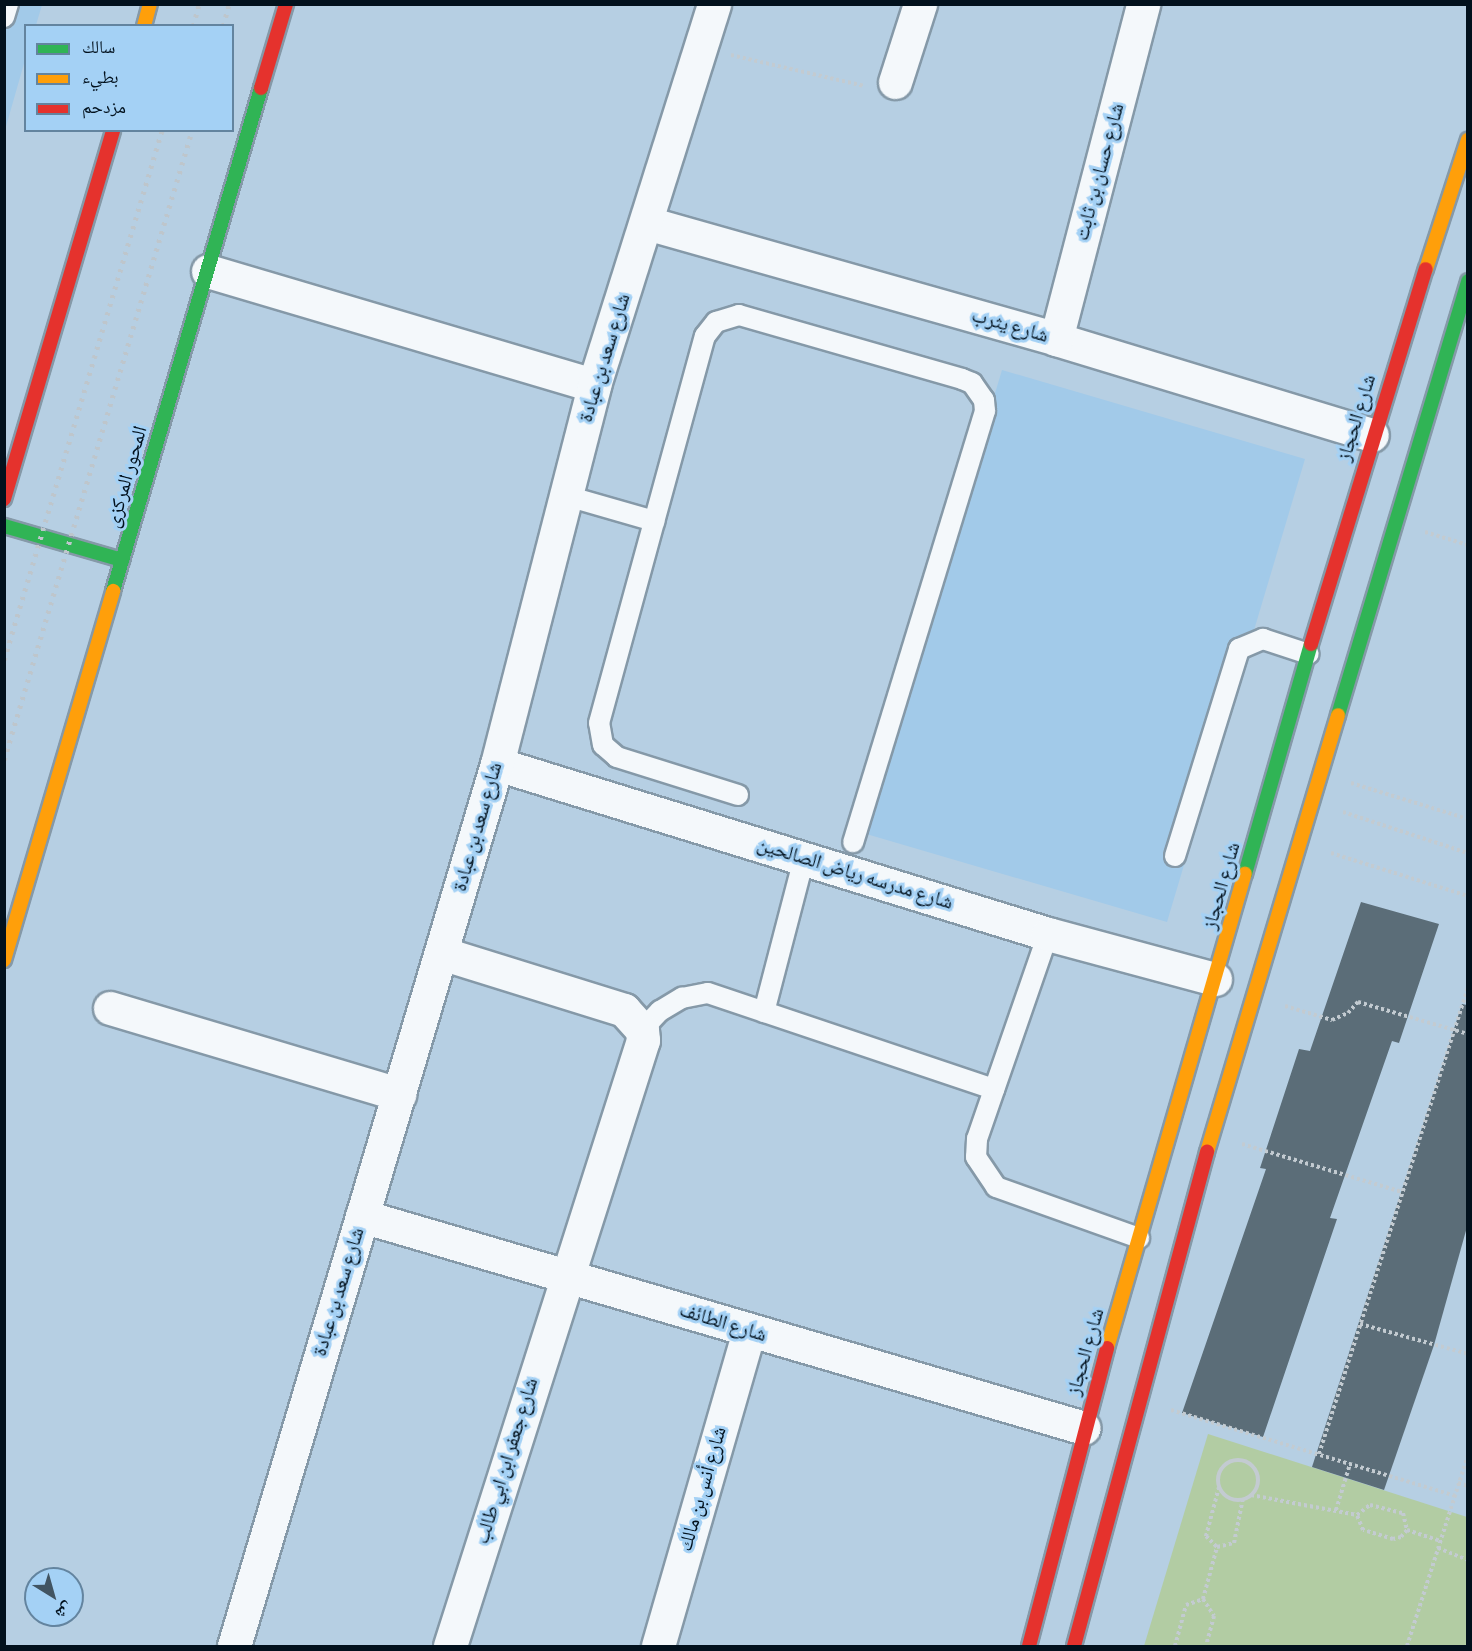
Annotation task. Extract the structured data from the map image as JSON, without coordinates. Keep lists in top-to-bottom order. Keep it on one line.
{"streets":{"street":["شارع حسان بن ثابت","شارع يثرب","شارع سعد بن عبادة","شارع الحجاز","المحور المركزى","شارع مدرسه رياض الصالحين","شارع الطائف","شارع جعفر ابن ابي طالب","شارع أنس بن مالك"]},"crossings":[["شارع حسان بن ثابت","شارع يثرب"],["شارع يثرب","شارع سعد بن عبادة"],["شارع يثرب","شارع الحجاز"],["شارع سعد بن عبادة","شارع مدرسه رياض الصالحين"],["شارع سعد بن عبادة","شارع الطائف"],["شارع الحجاز","شارع مدرسه رياض الصالحين"],["شارع الحجاز","شارع الطائف"],["شارع الطائف","شارع جعفر ابن ابي طالب"],["شارع الطائف","شارع أنس بن مالك"]],"legend":["سالك","بطيء","مزدحم"],"north":"bottom right"}
